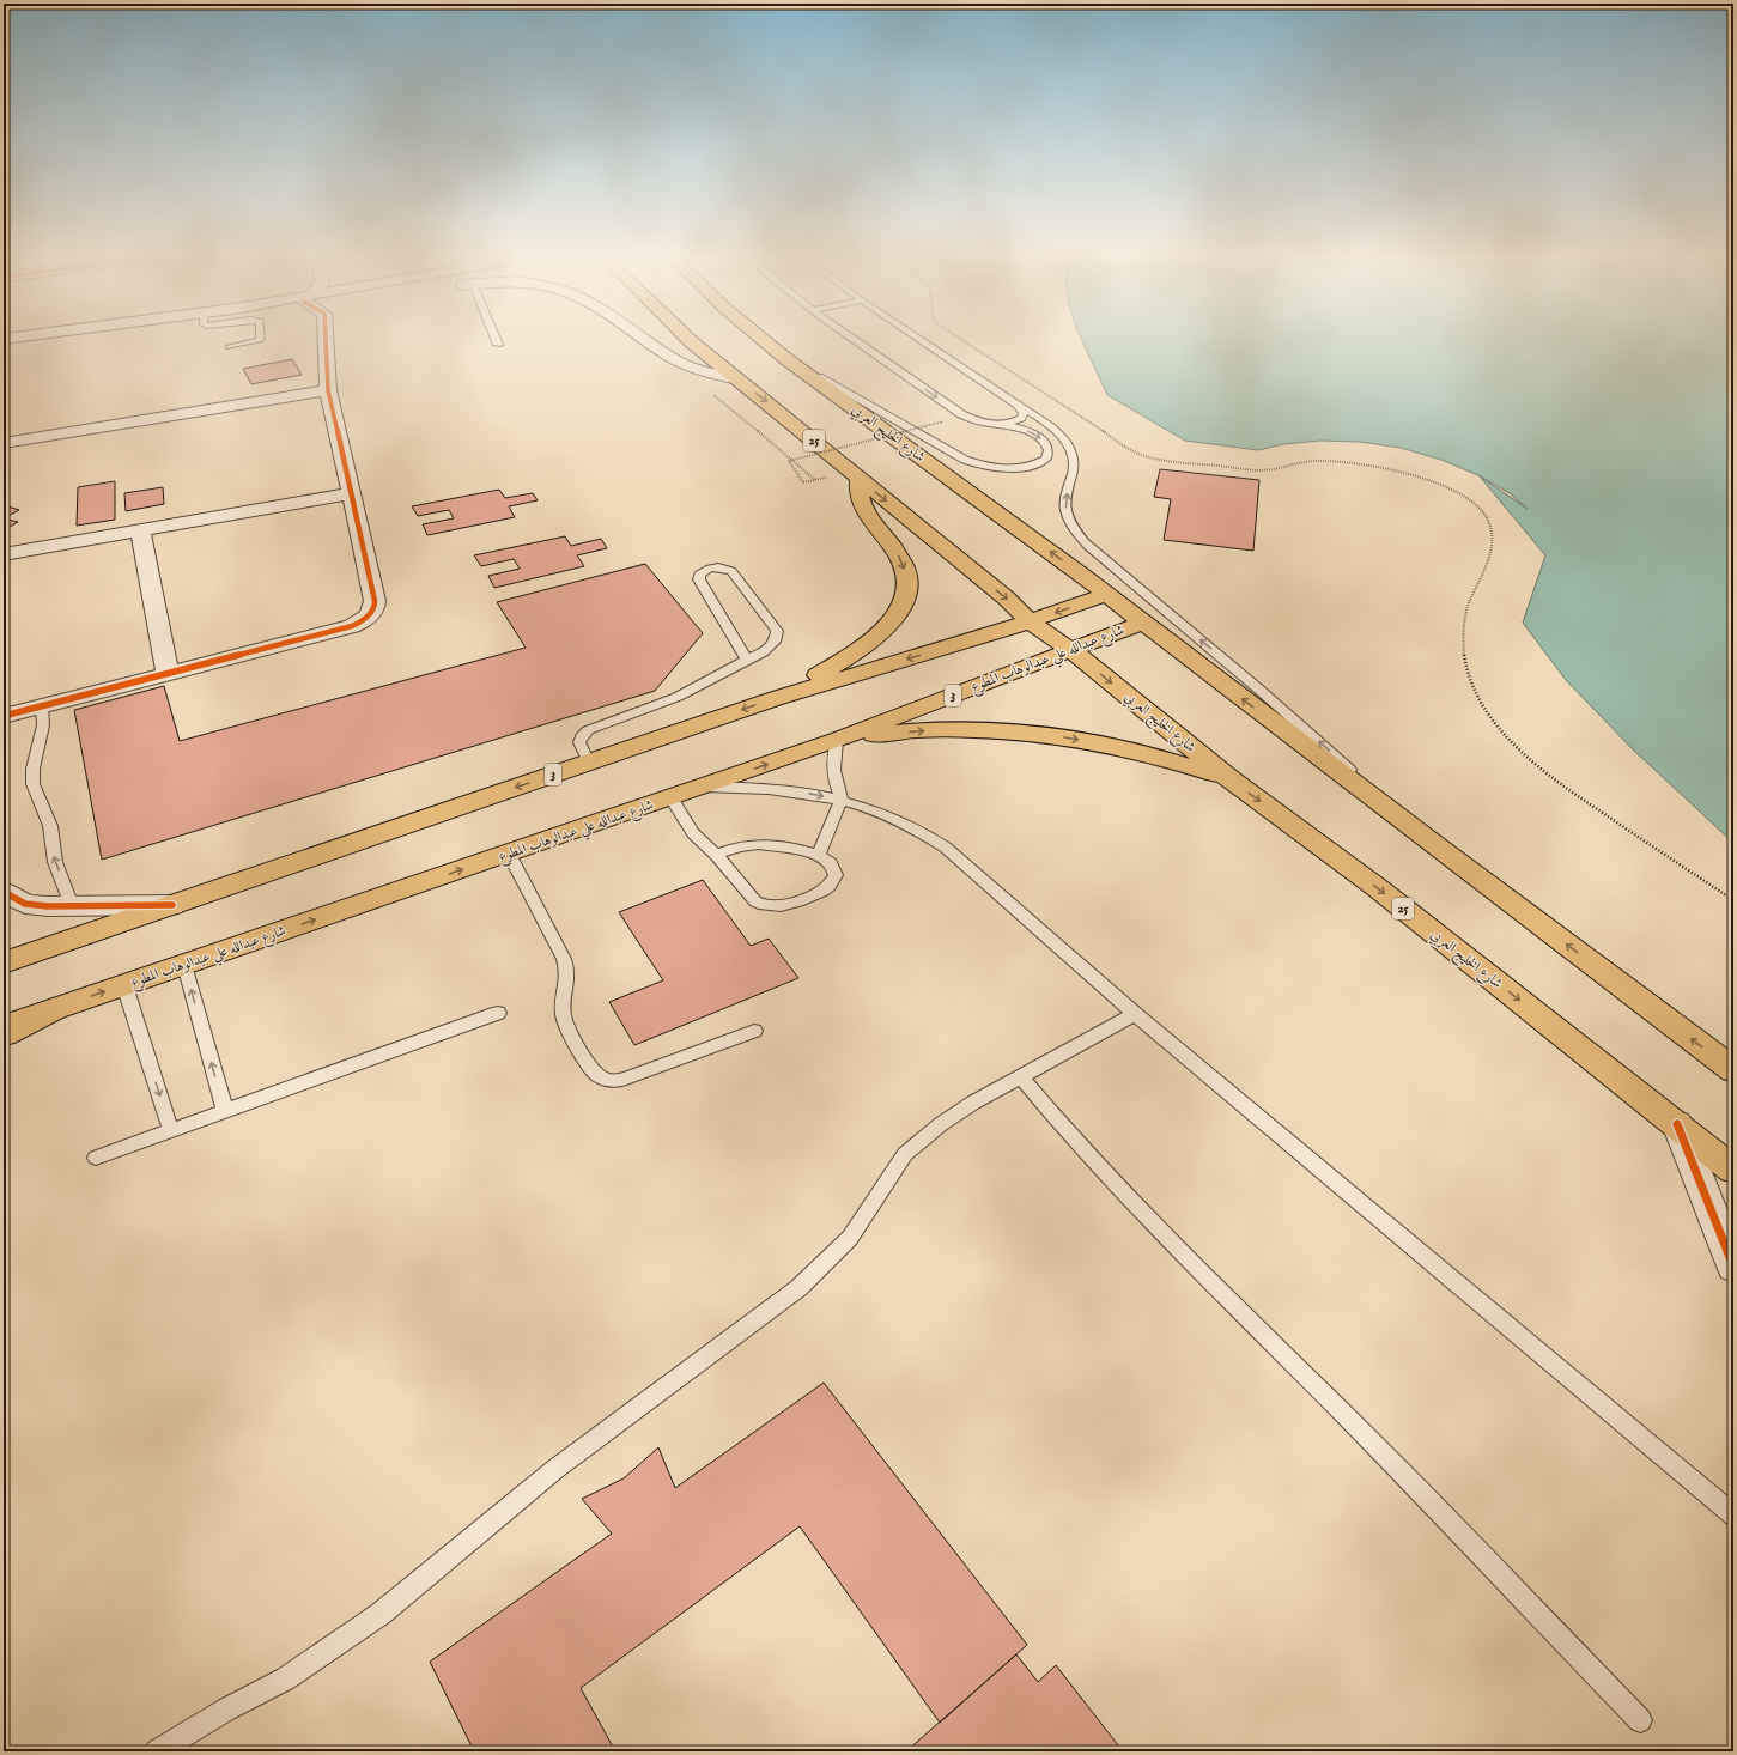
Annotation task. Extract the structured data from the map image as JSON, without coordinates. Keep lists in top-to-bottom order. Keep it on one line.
{"streets":{"main road":["شارع الخليج العربي","25","شارع عبدالله علي عبدالوهاب المطوع","3"]},"crossings":[["شارع الخليج العربي","شارع عبدالله علي عبدالوهاب المطوع"],["شارع الخليج العربي","3"]]}
